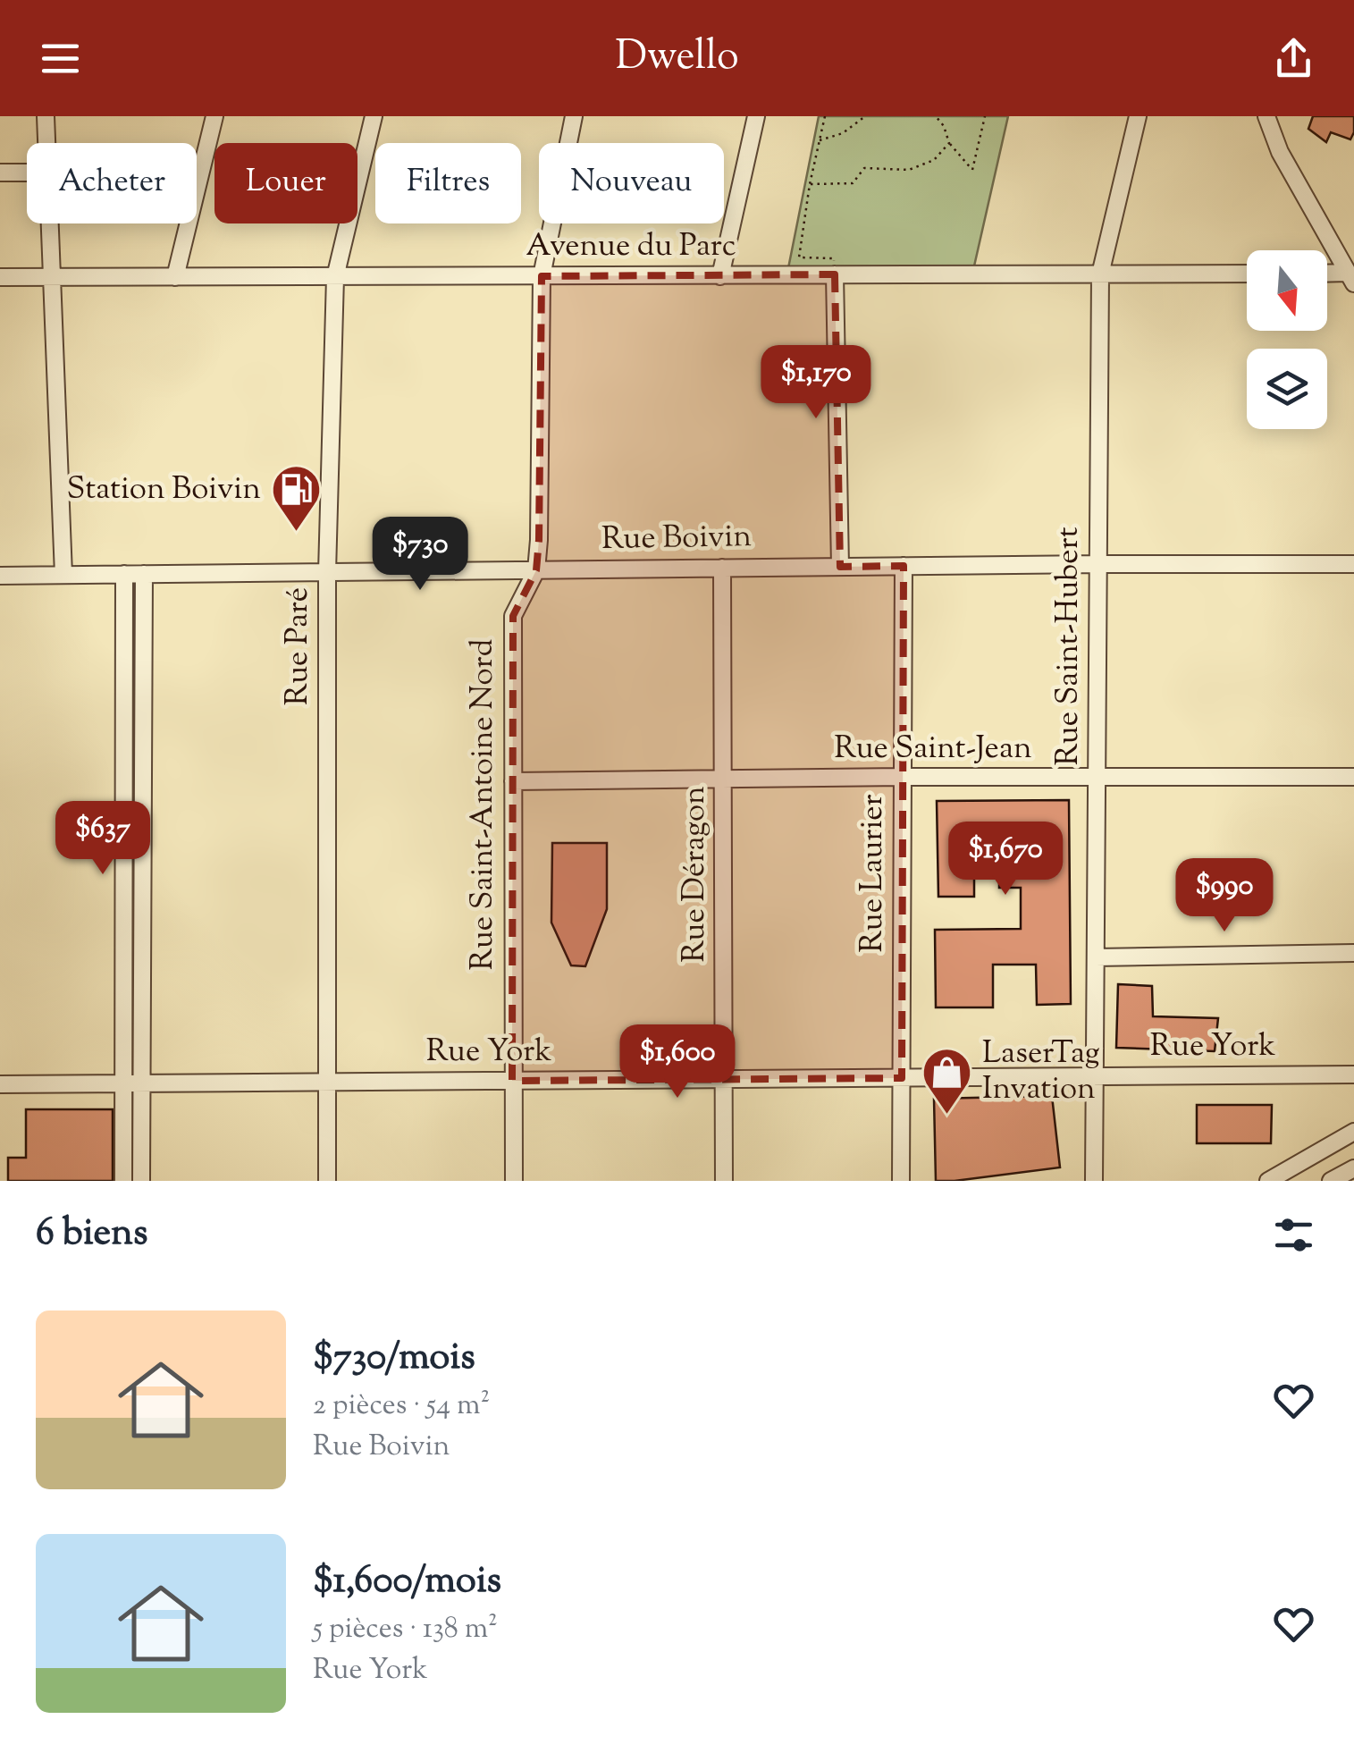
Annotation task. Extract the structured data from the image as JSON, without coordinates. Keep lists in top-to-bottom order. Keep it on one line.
{"streets":{"street":["Avenue du Parc","Rue Boivin","Rue Paré","Rue Saint-Hubert","Rue Saint-Jean","Rue Saint-Antoine Nord","Rue Laurier","Rue Déragon","Rue York"]},"crossings":[["Avenue du Parc","Rue Paré"],["Avenue du Parc","Rue Saint-Hubert"],["Avenue du Parc","Rue Saint-Antoine Nord"],["Rue Boivin","Rue Paré"],["Rue Boivin","Rue Saint-Hubert"],["Rue Boivin","Rue Saint-Antoine Nord"],["Rue Boivin","Rue Laurier"],["Rue Boivin","Rue Déragon"],["Rue Paré","Rue York"],["Rue Saint-Hubert","Rue Saint-Jean"],["Rue Saint-Hubert","Rue York"],["Rue Saint-Jean","Rue Saint-Antoine Nord"],["Rue Saint-Jean","Rue Laurier"],["Rue Saint-Jean","Rue Déragon"],["Rue Saint-Antoine Nord","Rue York"],["Rue Laurier","Rue York"],["Rue Déragon","Rue York"]],"places":{"fuel station":["Station Boivin"],"shop":["LaserTag Invation"]},"north":"bottom","page":{"header":"Dwello","chip":["Acheter","Louer","Filtres","Nouveau"],"price":["$1,170","$730","$637","$1,670","$990","$1,600"],"heading":"6 biens","list":[{"name":"$730/mois","note":"2 pièces · 54 m² · Rue Boivin"},{"name":"$1,600/mois","note":"5 pièces · 138 m² · Rue York"}]}}
